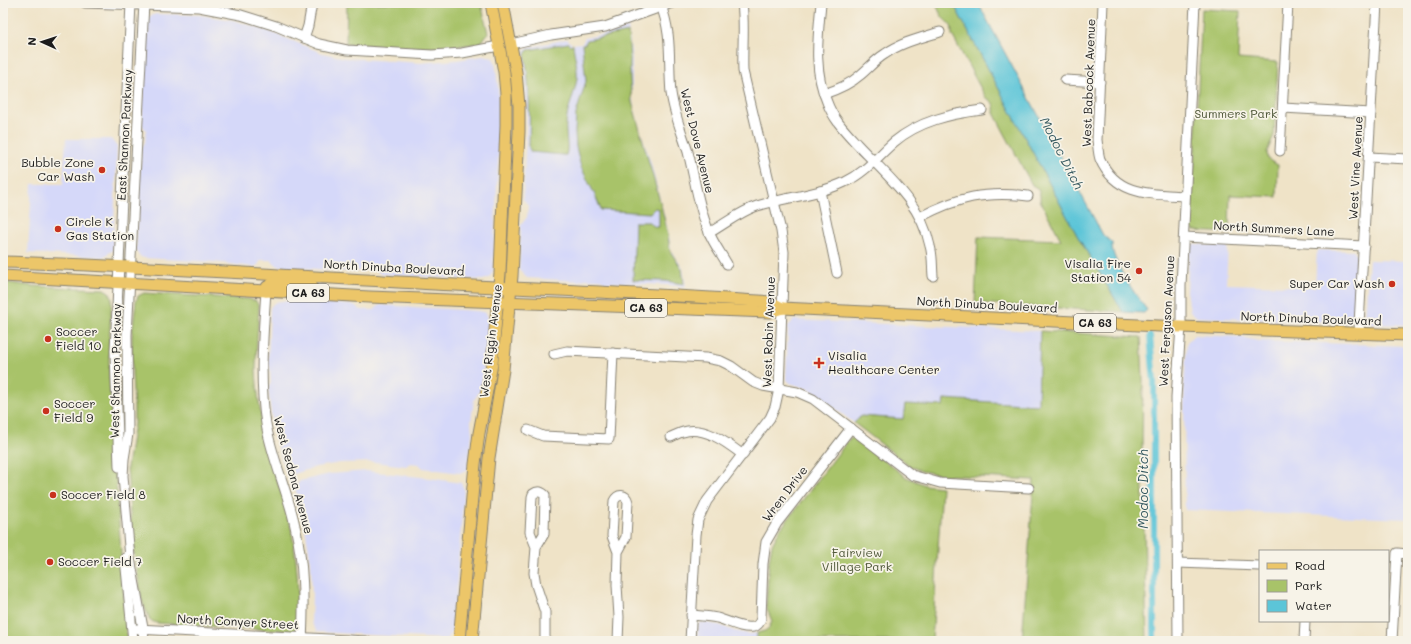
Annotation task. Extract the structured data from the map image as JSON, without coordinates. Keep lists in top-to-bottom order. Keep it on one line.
{"streets":{"main road":["North Dinuba Boulevard","CA 63","West Riggin Avenue"],"street":["West Babcock Avenue","East Shannon Parkway","West Dove Avenue","West Vine Avenue","North Summers Lane","West Ferguson Avenue","West Robin Avenue","West Shannon Parkway","West Sedona Avenue","Wren Drive","North Conyer Street"]},"crossings":[["West Babcock Avenue","West Ferguson Avenue"],["East Shannon Parkway","North Dinuba Boulevard"],["East Shannon Parkway","West Shannon Parkway"],["West Vine Avenue","North Summers Lane"],["West Vine Avenue","North Dinuba Boulevard"],["North Summers Lane","West Ferguson Avenue"],["North Dinuba Boulevard","West Ferguson Avenue"],["North Dinuba Boulevard","West Robin Avenue"],["North Dinuba Boulevard","West Riggin Avenue"],["North Dinuba Boulevard","West Shannon Parkway"],["North Dinuba Boulevard","West Sedona Avenue"],["West Robin Avenue","Wren Drive"],["West Shannon Parkway","North Conyer Street"],["West Sedona Avenue","North Conyer Street"]],"water":["Modoc Ditch"],"parks":["Summers Park","Fairview Village Park"],"places":{"other":["Bubble Zone Car Wash","Circle K Gas Station","Visalia Fire Station 54","Super Car Wash","Soccer Field 10","Soccer Field 9","Soccer Field 8","Soccer Field 7"],"health":["Visalia Healthcare Center"]},"legend":["Road","Park","Water"],"north":"left"}
